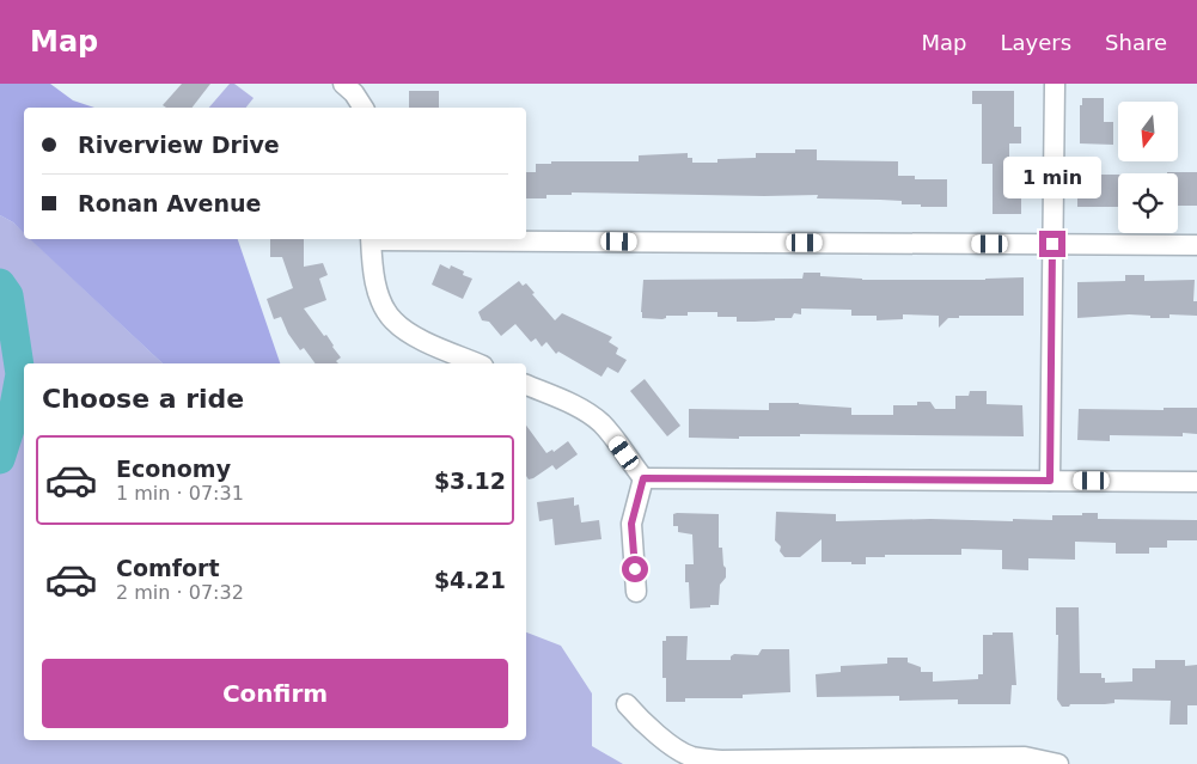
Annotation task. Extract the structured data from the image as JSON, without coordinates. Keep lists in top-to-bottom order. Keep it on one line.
{"north":"bottom","page":{"header":"Map","nav":["Map","Layers","Share"],"banner":["Riverview Drive","Ronan Avenue"],"bubble":"1 min","heading":"Choose a ride","list":[{"name":"Economy","note":"1 min · 07:31","value":"$3.12"},{"name":"Comfort","note":"2 min · 07:32","value":"$4.21"}],"buttons":"Confirm"}}
